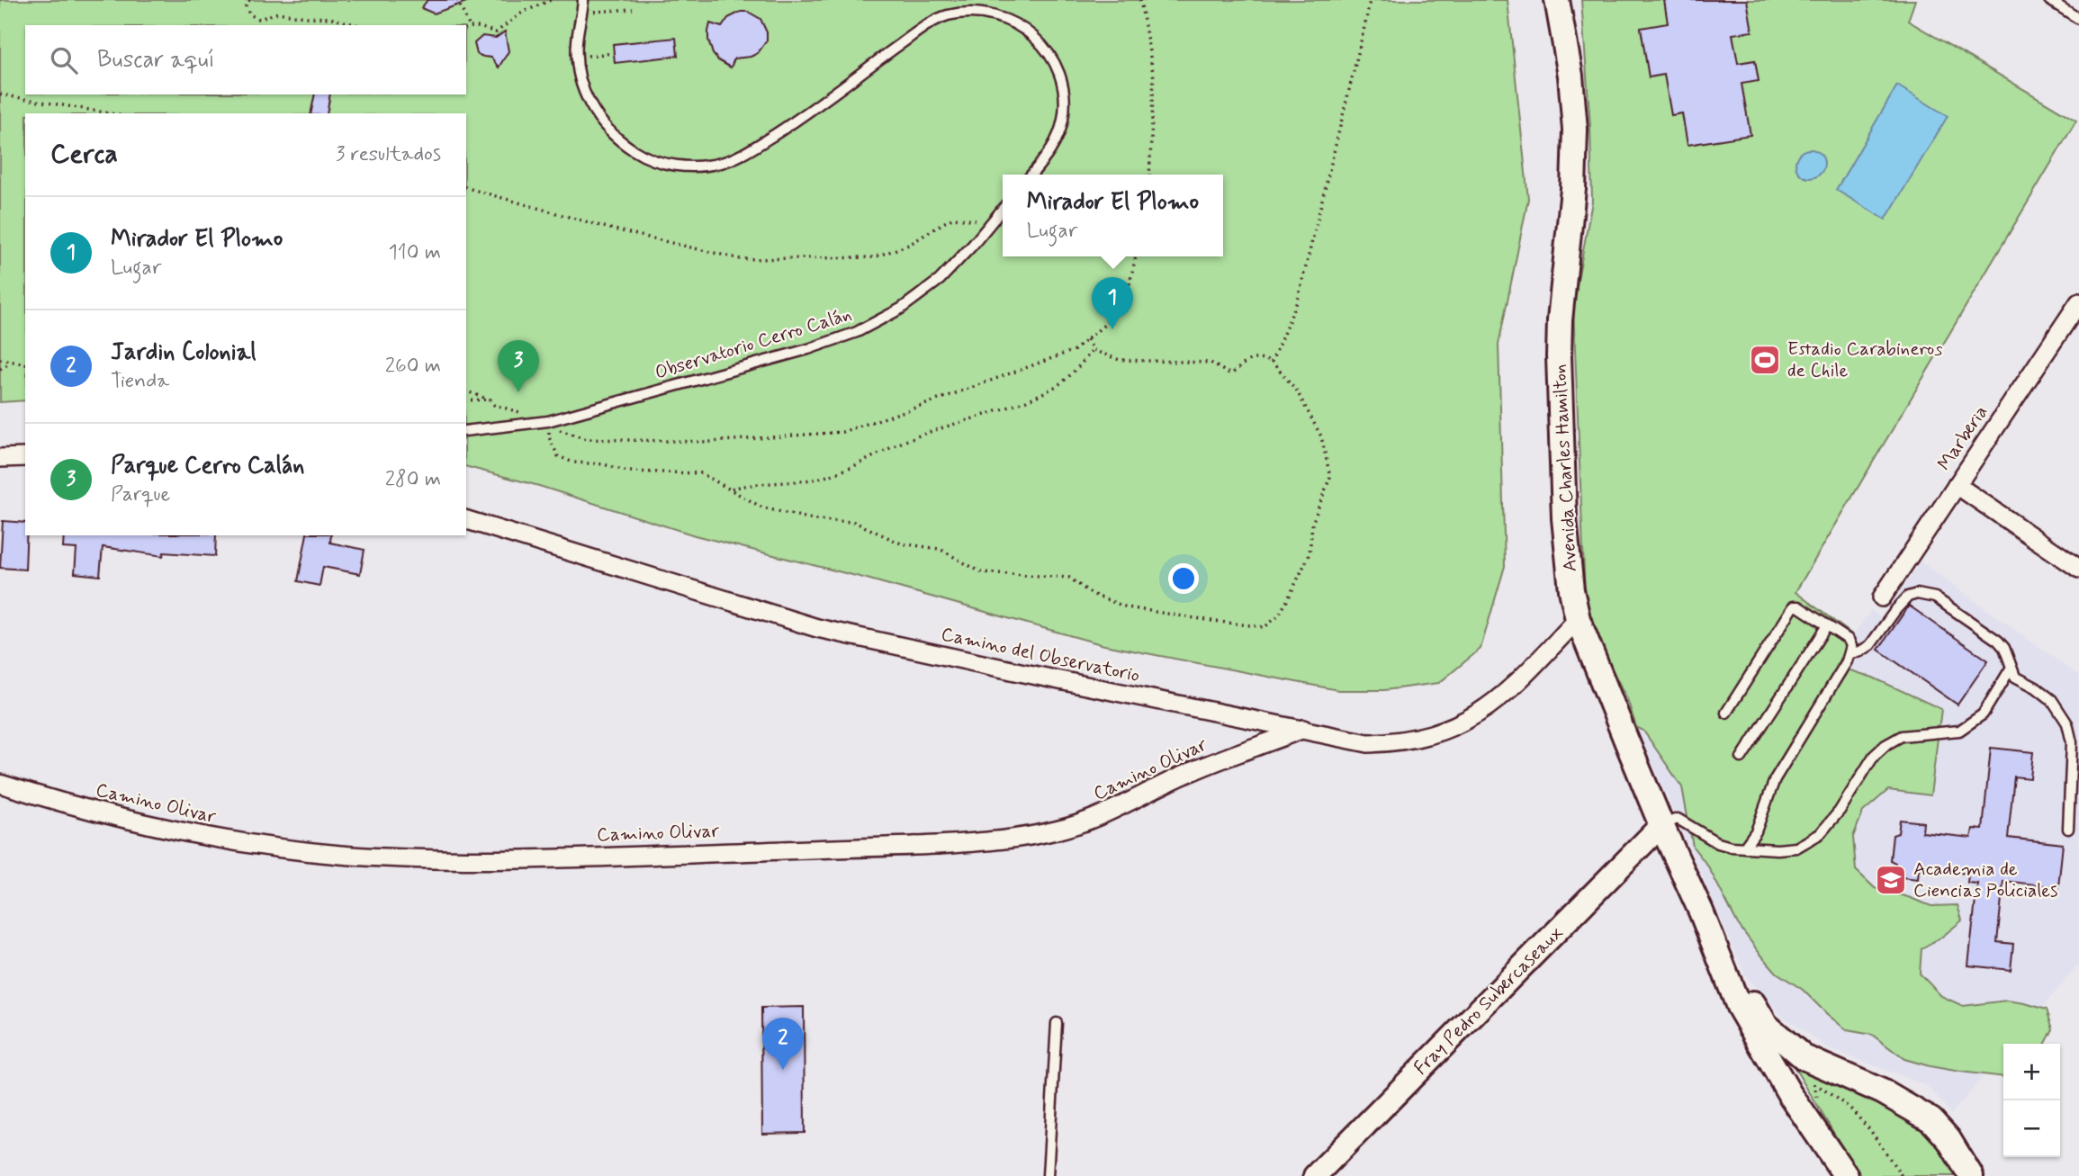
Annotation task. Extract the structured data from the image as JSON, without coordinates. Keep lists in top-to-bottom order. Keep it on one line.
{"streets":{"main road":["Avenida Charles Hamilton"],"street":["Marberia","Camino del Observatorio","Camino Olivar","Fray Pedro Subercaseaux"],"lane":["Observatorio Cerro Calán"]},"crossings":[["Avenida Charles Hamilton","Camino del Observatorio"],["Avenida Charles Hamilton","Fray Pedro Subercaseaux"],["Camino del Observatorio","Camino Olivar"]],"places":{"sports":["Estadio Carabineros de Chile"],"school or university":["Academia de Ciencias Policiales"]},"page":{"search":"Buscar aquí","heading":["Cerca","3 resultados"],"popup":["Mirador El Plomo","Lugar"],"list":[{"mark":"1","name":"Mirador El Plomo","note":"Lugar","value":"110 m"},{"mark":"2","name":"Jardin Colonial","note":"Tienda","value":"260 m"},{"mark":"3","name":"Parque Cerro Calán","note":"Parque","value":"280 m"}],"pins":["1","3","2"],"map_buttons":["+","−"]}}
